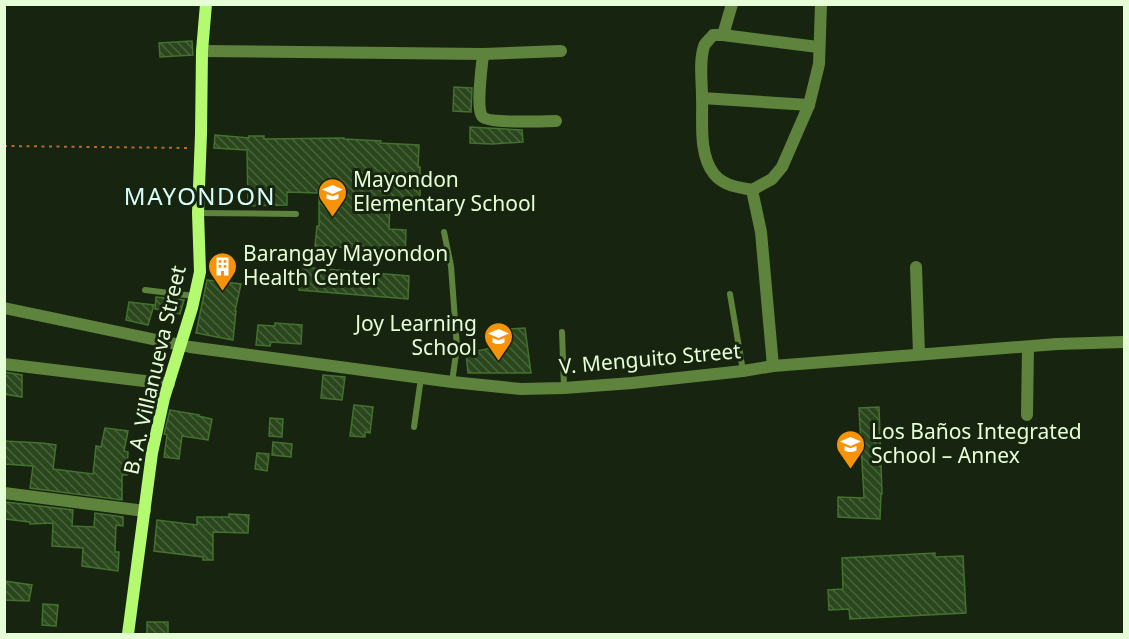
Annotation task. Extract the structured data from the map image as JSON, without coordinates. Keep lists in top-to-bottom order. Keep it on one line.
{"streets":{"street":["V. Menguito Street","B. A. Villanueva Street"]},"crossings":[["V. Menguito Street","B. A. Villanueva Street"]],"districts":["MAYONDON"],"places":{"school or university":["Mayondon Elementary School","Joy Learning School","Los Baños Integrated School – Annex"],"building":["Barangay Mayondon Health Center"]}}
